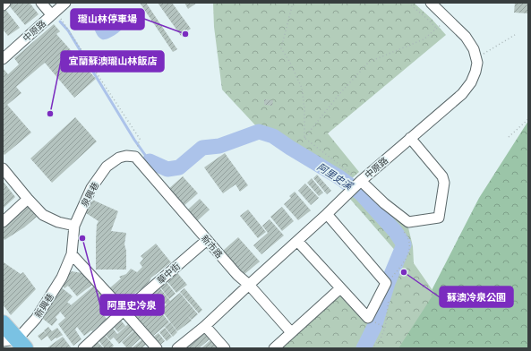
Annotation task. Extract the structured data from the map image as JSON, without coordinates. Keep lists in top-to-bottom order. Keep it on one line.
{"streets":{"street":["中原路","泉興巷","新市路","華中街","新興巷"]},"crossings":[["中原路","新市路"],["泉興巷","新市路"],["泉興巷","新興巷"],["新市路","華中街"]],"water":["阿里史溪"],"places":["瓏山林停車場","宜蘭蘇澳瓏山林飯店","阿里史冷泉","蘇澳冷泉公園"]}
